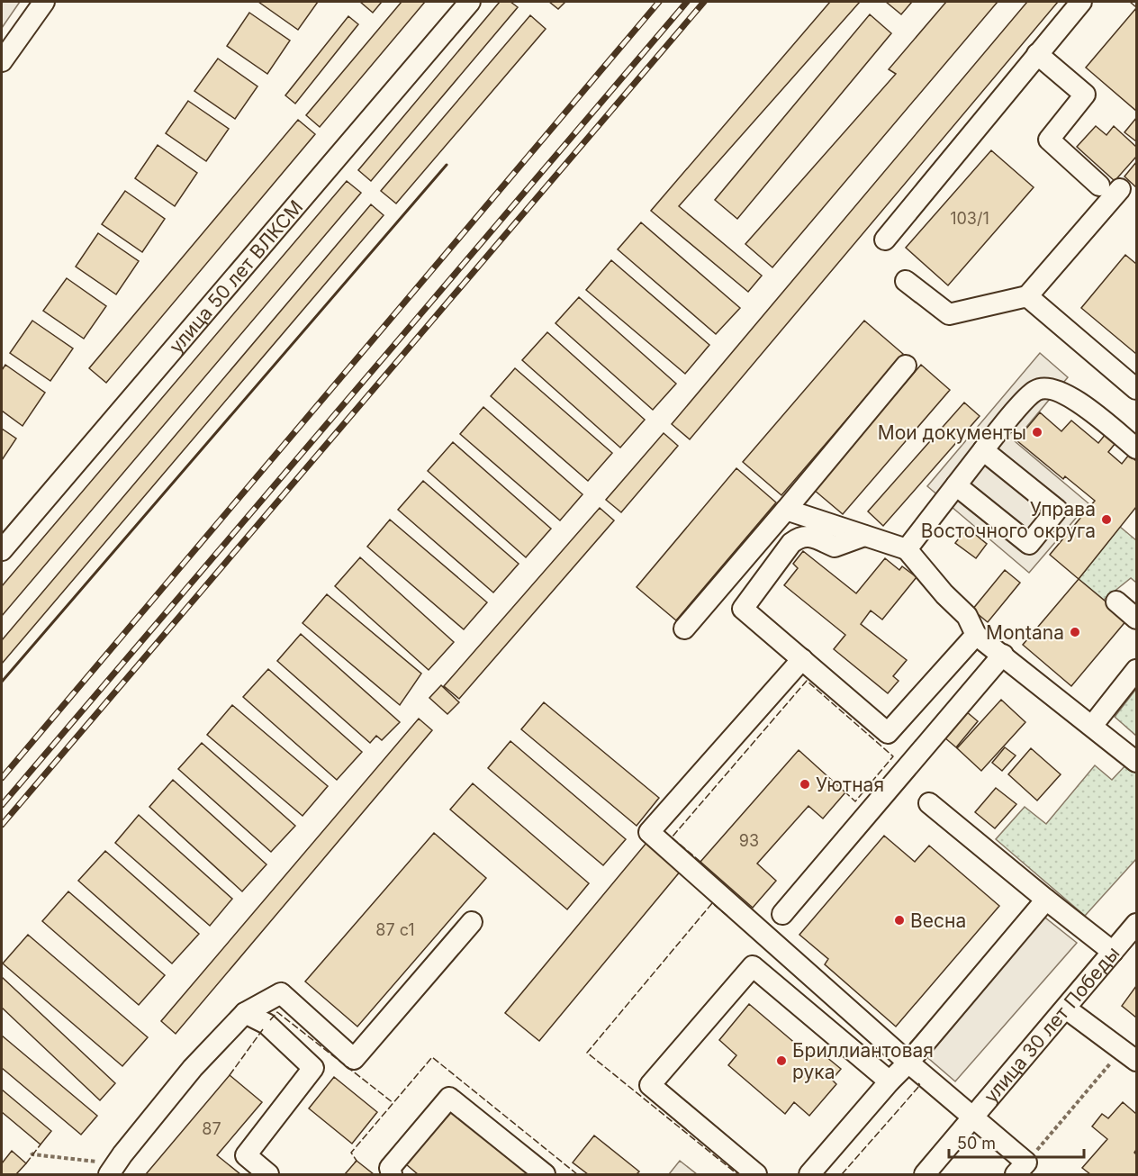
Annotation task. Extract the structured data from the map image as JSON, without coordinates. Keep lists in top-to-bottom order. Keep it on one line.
{"streets":{"street":["улица 50 лет ВЛКСМ","улица 30 лет Победы"]},"places":["Мои документы","Управа Восточного округа","Montana","Уютная","Весна","Бриллиантовая рука"],"house_numbers":["103/1","93","87 с1","87"],"scale_bar":"50 m"}
